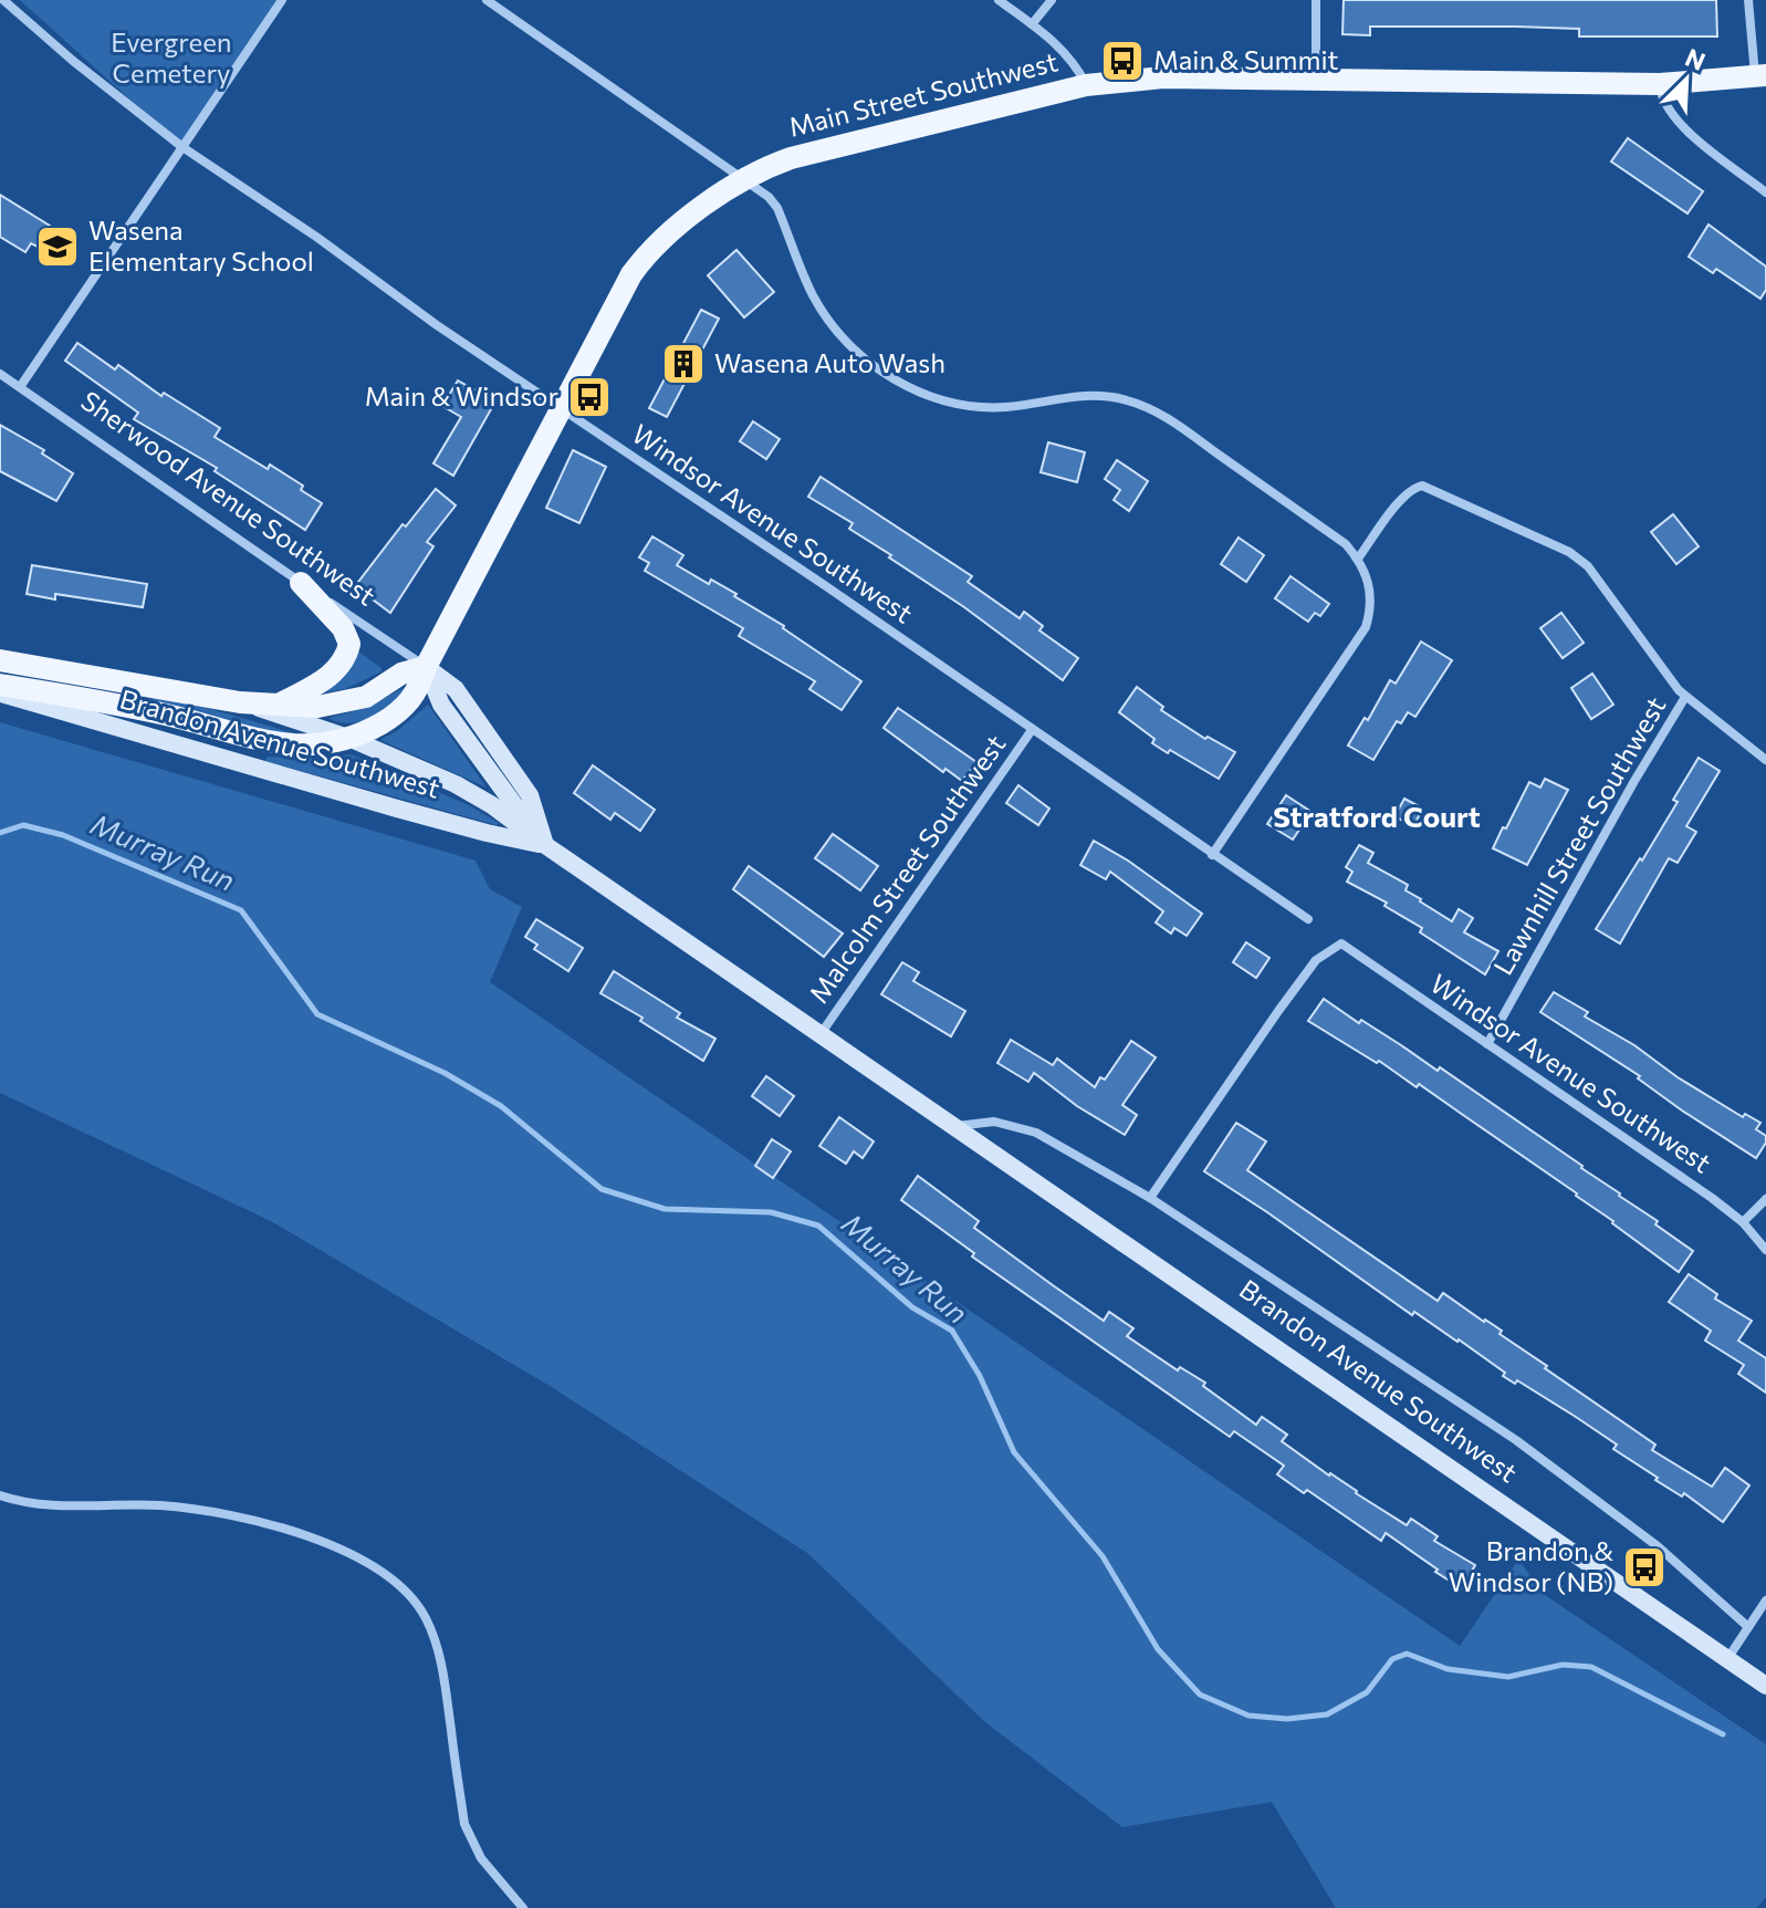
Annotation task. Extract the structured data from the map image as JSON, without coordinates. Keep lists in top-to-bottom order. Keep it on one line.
{"streets":{"main road":["Main Street Southwest","Brandon Avenue Southwest"],"street":["Sherwood Avenue Southwest","Windsor Avenue Southwest","Lawnhill Street Southwest","Malcolm Street Southwest"]},"crossings":[["Main Street Southwest","Sherwood Avenue Southwest"],["Main Street Southwest","Windsor Avenue Southwest"],["Main Street Southwest","Brandon Avenue Southwest"],["Sherwood Avenue Southwest","Brandon Avenue Southwest"],["Windsor Avenue Southwest","Brandon Avenue Southwest"],["Windsor Avenue Southwest","Lawnhill Street Southwest"],["Windsor Avenue Southwest","Malcolm Street Southwest"],["Brandon Avenue Southwest","Malcolm Street Southwest"]],"districts":["Stratford Court"],"water":["Murray Run"],"parks":["Evergreen Cemetery"],"places":{"bus stop":["Main & Summit","Main & Windsor","Brandon & Windsor (NB)"],"school or university":["Wasena Elementary School"],"building":["Wasena Auto Wash"]},"north":"top right"}
